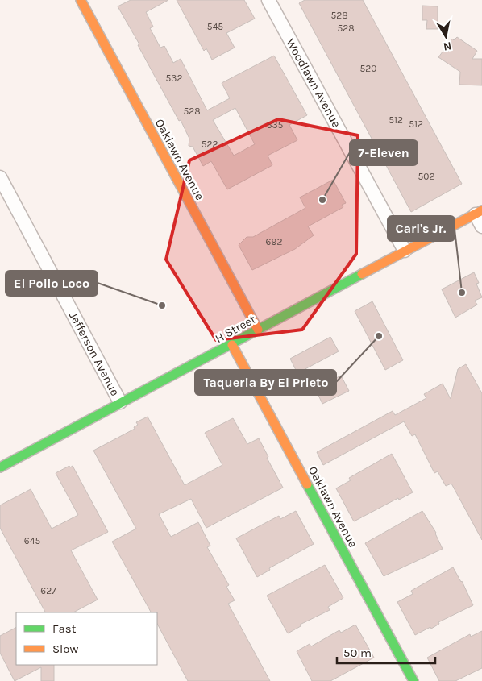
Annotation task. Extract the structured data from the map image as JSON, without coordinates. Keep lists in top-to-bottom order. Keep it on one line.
{"streets":{"street":["Woodlawn Avenue","Oaklawn Avenue","H Street","Jefferson Avenue"]},"crossings":[["Woodlawn Avenue","H Street"],["Oaklawn Avenue","H Street"],["H Street","Jefferson Avenue"]],"places":["7-Eleven","Carl's Jr.","El Pollo Loco","Taqueria By El Prieto"],"house_numbers":["528","545","528","520","532","528","512","512","535","522","502","692","645","627"],"legend":["Fast","Slow"],"scale_bar":"50 m","north":"bottom"}
